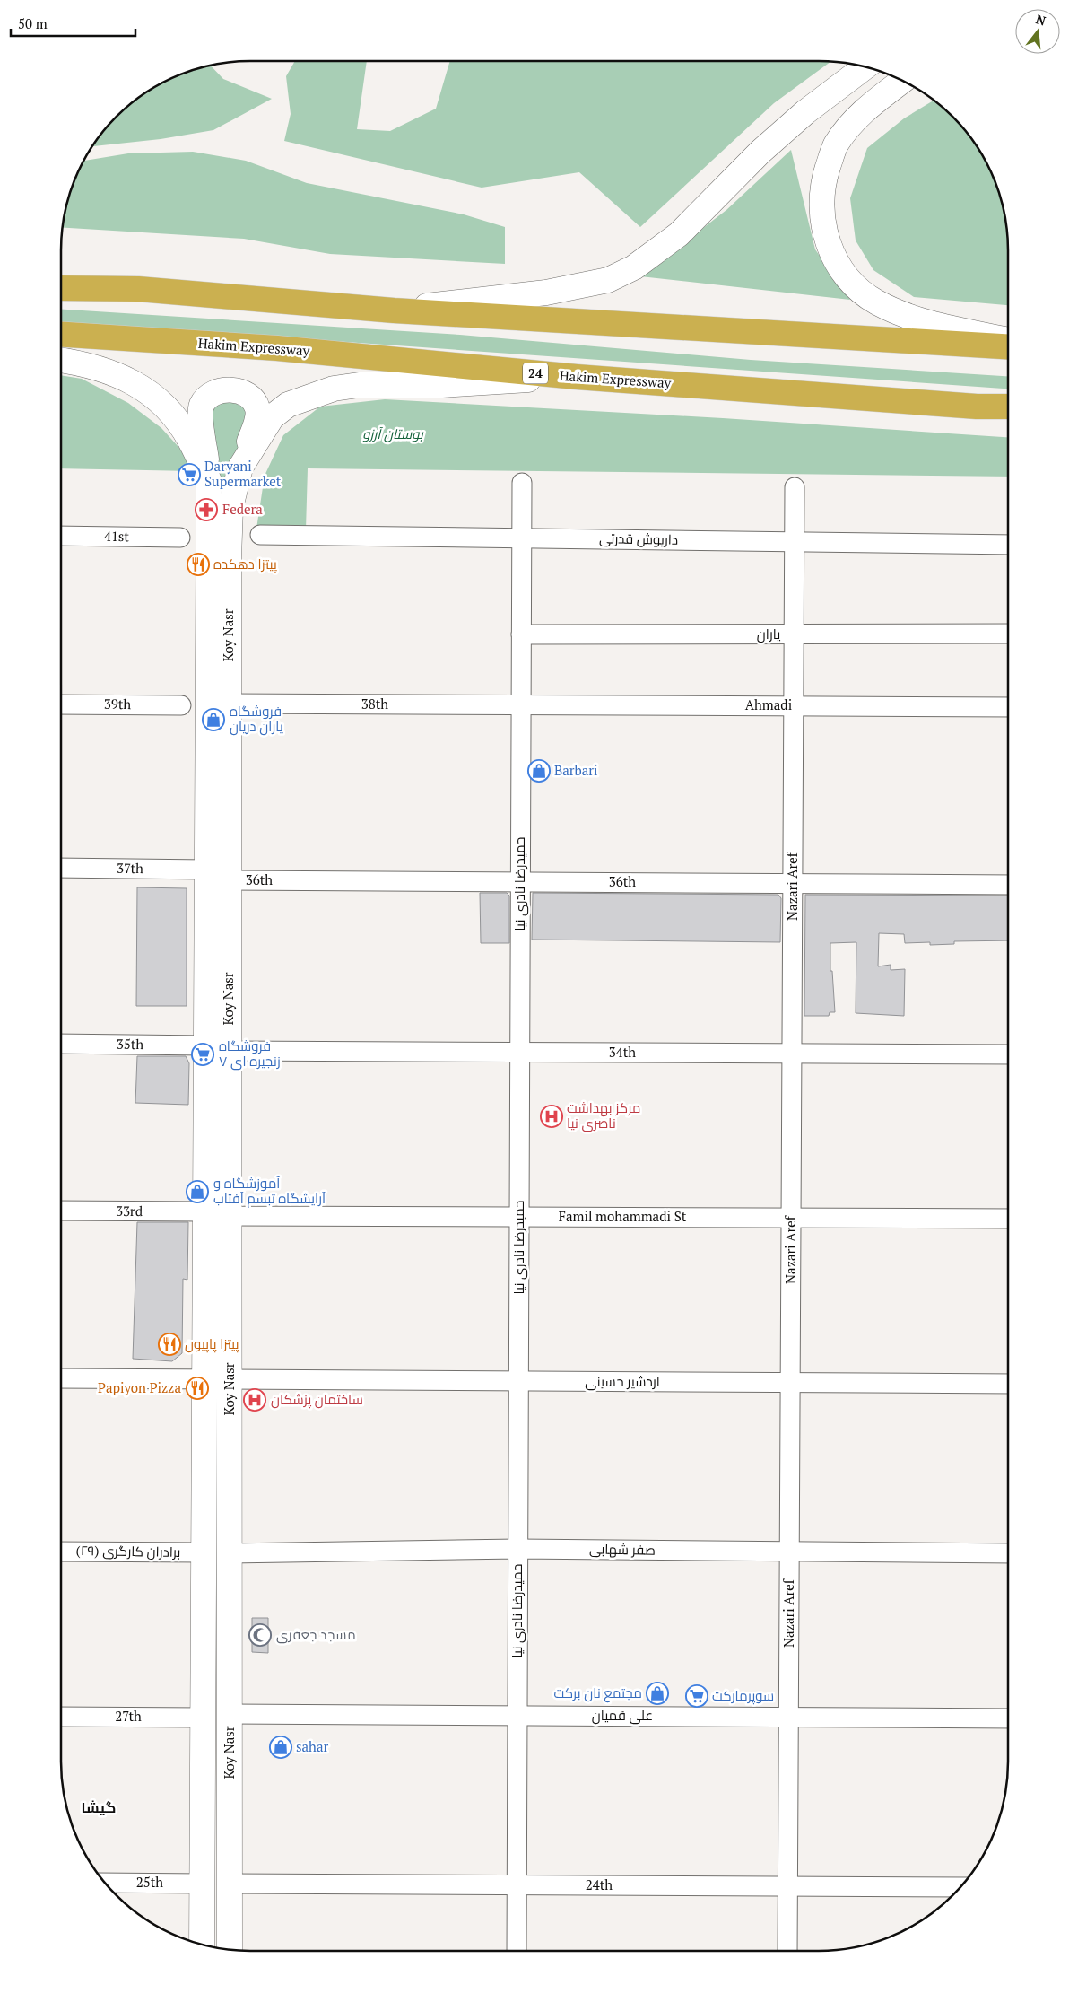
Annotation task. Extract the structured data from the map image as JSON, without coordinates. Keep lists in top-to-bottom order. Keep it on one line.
{"streets":{"highway":["Hakim Expressway","24"],"main road":["Koy Nasr"],"street":["41st","داریوش قدرتی","یاران","39th","38th","Ahmadi","37th","36th","حمیدرضا نادری نیا","Nazari Aref","35th","34th","33rd","Famil mohammadi St","اردشیر حسینی","صفر شهابی","برادران کارگری (۲۹)","علی قمیان","27th","25th","24th"]},"crossings":[["Hakim Expressway","Koy Nasr"],["داریوش قدرتی","حمیدرضا نادری نیا"],["داریوش قدرتی","Nazari Aref"],["یاران","حمیدرضا نادری نیا"],["یاران","Nazari Aref"],["Koy Nasr","38th"],["Koy Nasr","37th"],["Koy Nasr","36th"],["Koy Nasr","35th"],["Koy Nasr","34th"],["Koy Nasr","33rd"],["Koy Nasr","Famil mohammadi St"],["Koy Nasr","اردشیر حسینی"],["Koy Nasr","صفر شهابی"],["Koy Nasr","برادران کارگری (۲۹)"],["Koy Nasr","علی قمیان"],["Koy Nasr","27th"],["Koy Nasr","25th"],["Koy Nasr","24th"],["38th","Ahmadi"],["38th","حمیدرضا نادری نیا"],["Ahmadi","حمیدرضا نادری نیا"],["Ahmadi","Nazari Aref"],["36th","حمیدرضا نادری نیا"],["36th","Nazari Aref"],["حمیدرضا نادری نیا","34th"],["حمیدرضا نادری نیا","Famil mohammadi St"],["حمیدرضا نادری نیا","اردشیر حسینی"],["حمیدرضا نادری نیا","صفر شهابی"],["حمیدرضا نادری نیا","علی قمیان"],["حمیدرضا نادری نیا","24th"],["Nazari Aref","34th"],["Nazari Aref","Famil mohammadi St"],["Nazari Aref","اردشیر حسینی"],["Nazari Aref","صفر شهابی"],["Nazari Aref","علی قمیان"],["Nazari Aref","24th"],["35th","34th"],["33rd","Famil mohammadi St"]],"districts":["گیشا"],"parks":["بوستان آرزو"],"places":{"supermarket":["Daryani Supermarket","فروشگاه زنجیره ای ۷","سوپرمارکت"],"pharmacy":["Federa"],"restaurant":["پیتزا دهکده","پیتزا پاپیون","Papiyon Pizza"],"shop":["فروشگاه یاران دریان","Barbari","آموزشگاه و آرایشگاه تبسم آفتاب","مجتمع نان برکت","sahar"],"hospital":["مرکز بهداشت ناصری نیا","ساختمان پزشکان"],"mosque":["مسجد جعفری"]},"scale_bar":"50 m","north":"top"}
